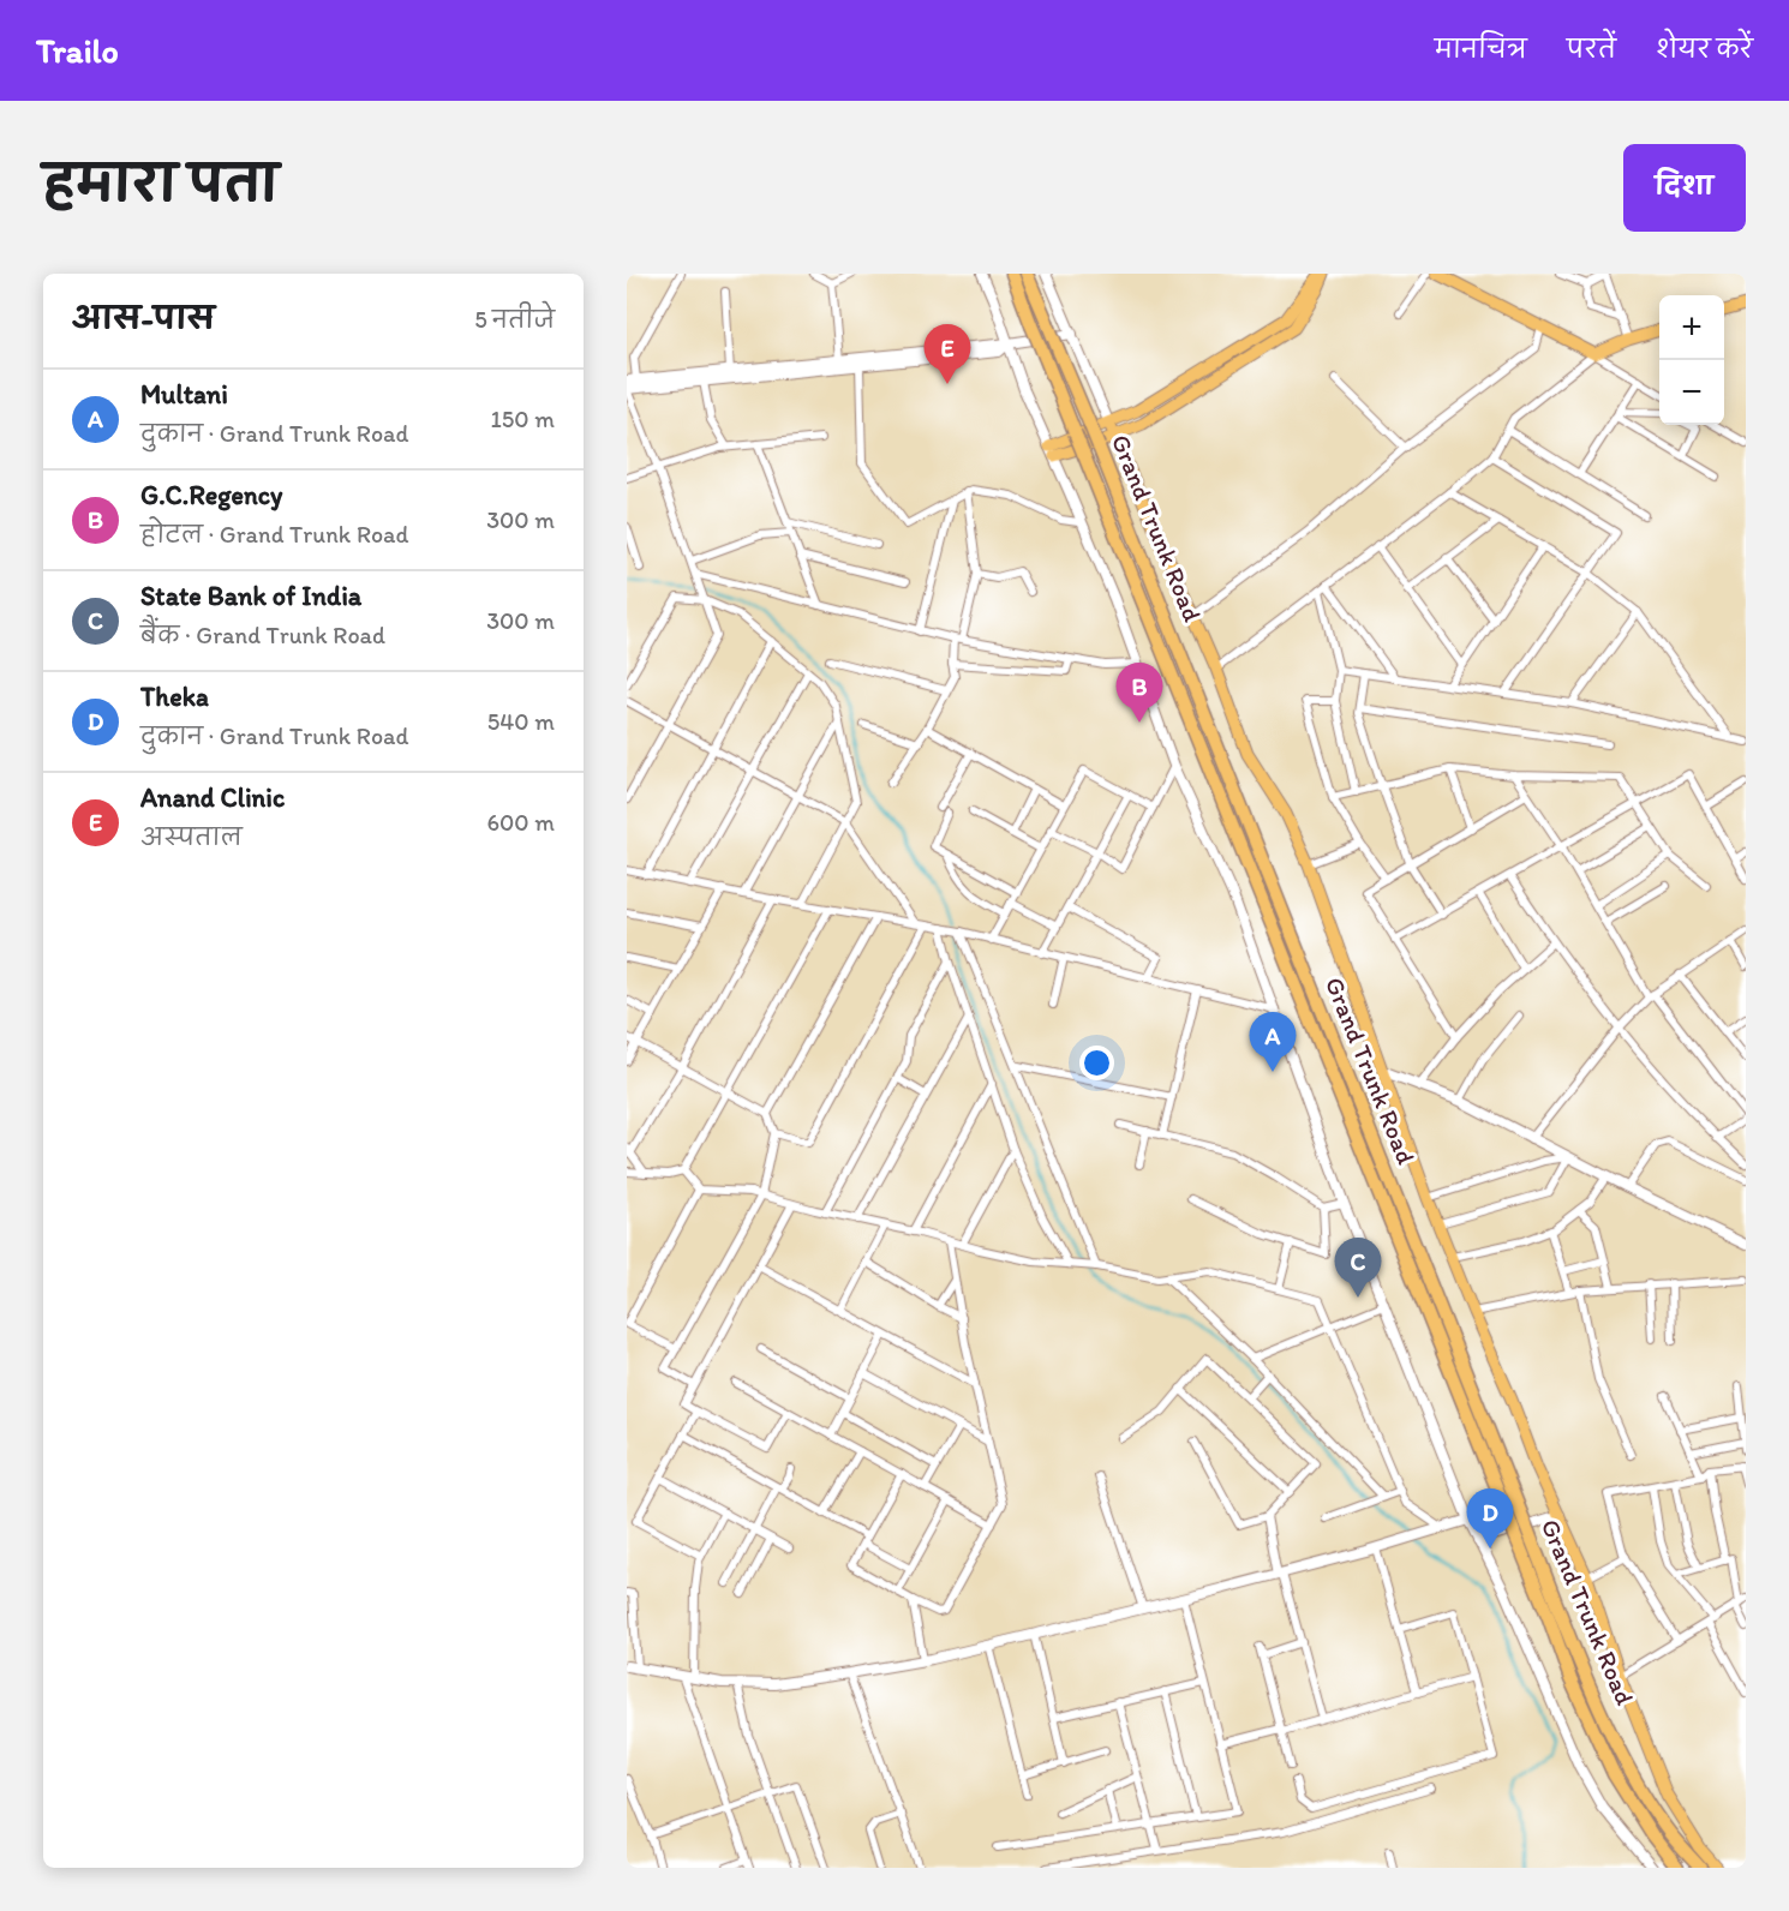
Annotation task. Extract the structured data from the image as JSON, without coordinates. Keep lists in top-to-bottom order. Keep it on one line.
{"streets":{"highway":["Grand Trunk Road"]},"page":{"header":"Trailo","nav":["मानचित्र","परतें","शेयर करें"],"title":"हमारा पता","buttons":"दिशा","heading":["आस-पास","5 नतीजे"],"map_buttons":["+","−"],"pins":["E","B","A","C","D"],"list":[{"mark":"A","name":"Multani","note":"दुकान · Grand Trunk Road","value":"150 m"},{"mark":"B","name":"G.C.Regency","note":"होटल · Grand Trunk Road","value":"300 m"},{"mark":"C","name":"State Bank of India","note":"बैंक · Grand Trunk Road","value":"300 m"},{"mark":"D","name":"Theka","note":"दुकान · Grand Trunk Road","value":"540 m"},{"mark":"E","name":"Anand Clinic","note":"अस्पताल","value":"600 m"}]}}
